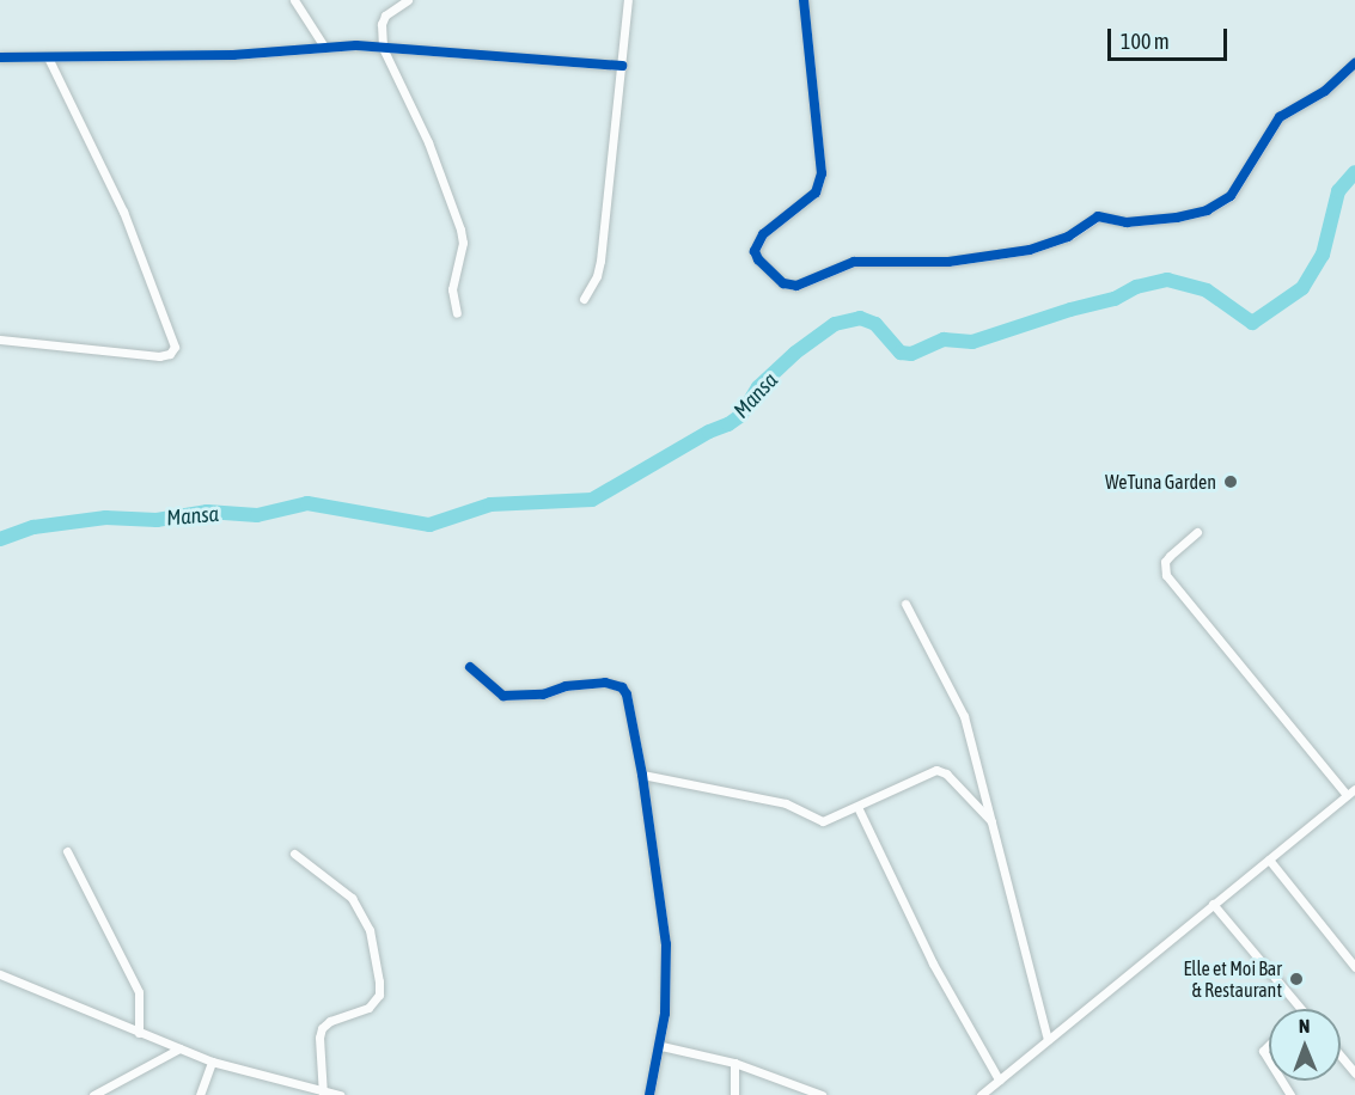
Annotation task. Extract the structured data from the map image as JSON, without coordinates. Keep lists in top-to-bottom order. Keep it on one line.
{"water":["Mansa"],"places":["WeTuna Garden","Elle et Moi Bar & Restaurant"],"scale_bar":"100 m","north":"top"}
